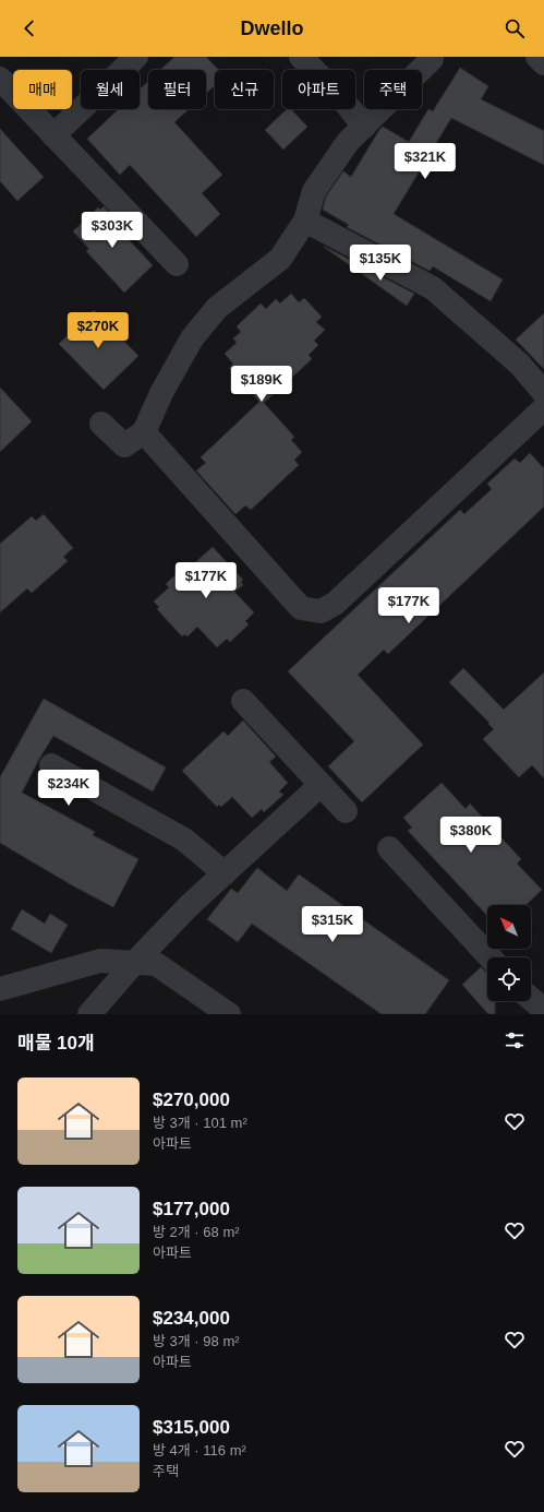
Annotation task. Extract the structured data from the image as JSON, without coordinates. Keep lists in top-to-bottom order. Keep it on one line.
{"north":"top left","page":{"header":"Dwello","chip":["매매","월세","필터","신규","아파트","주택"],"price":["$321K","$303K","$135K","$270K","$189K","$177K","$177K","$234K","$380K","$315K"],"heading":"매물 10개","list":[{"name":"$270,000","note":"방 3개 · 101 m² · 아파트"},{"name":"$177,000","note":"방 2개 · 68 m² · 아파트"},{"name":"$234,000","note":"방 3개 · 98 m² · 아파트"},{"name":"$315,000","note":"방 4개 · 116 m² · 주택"}]}}
